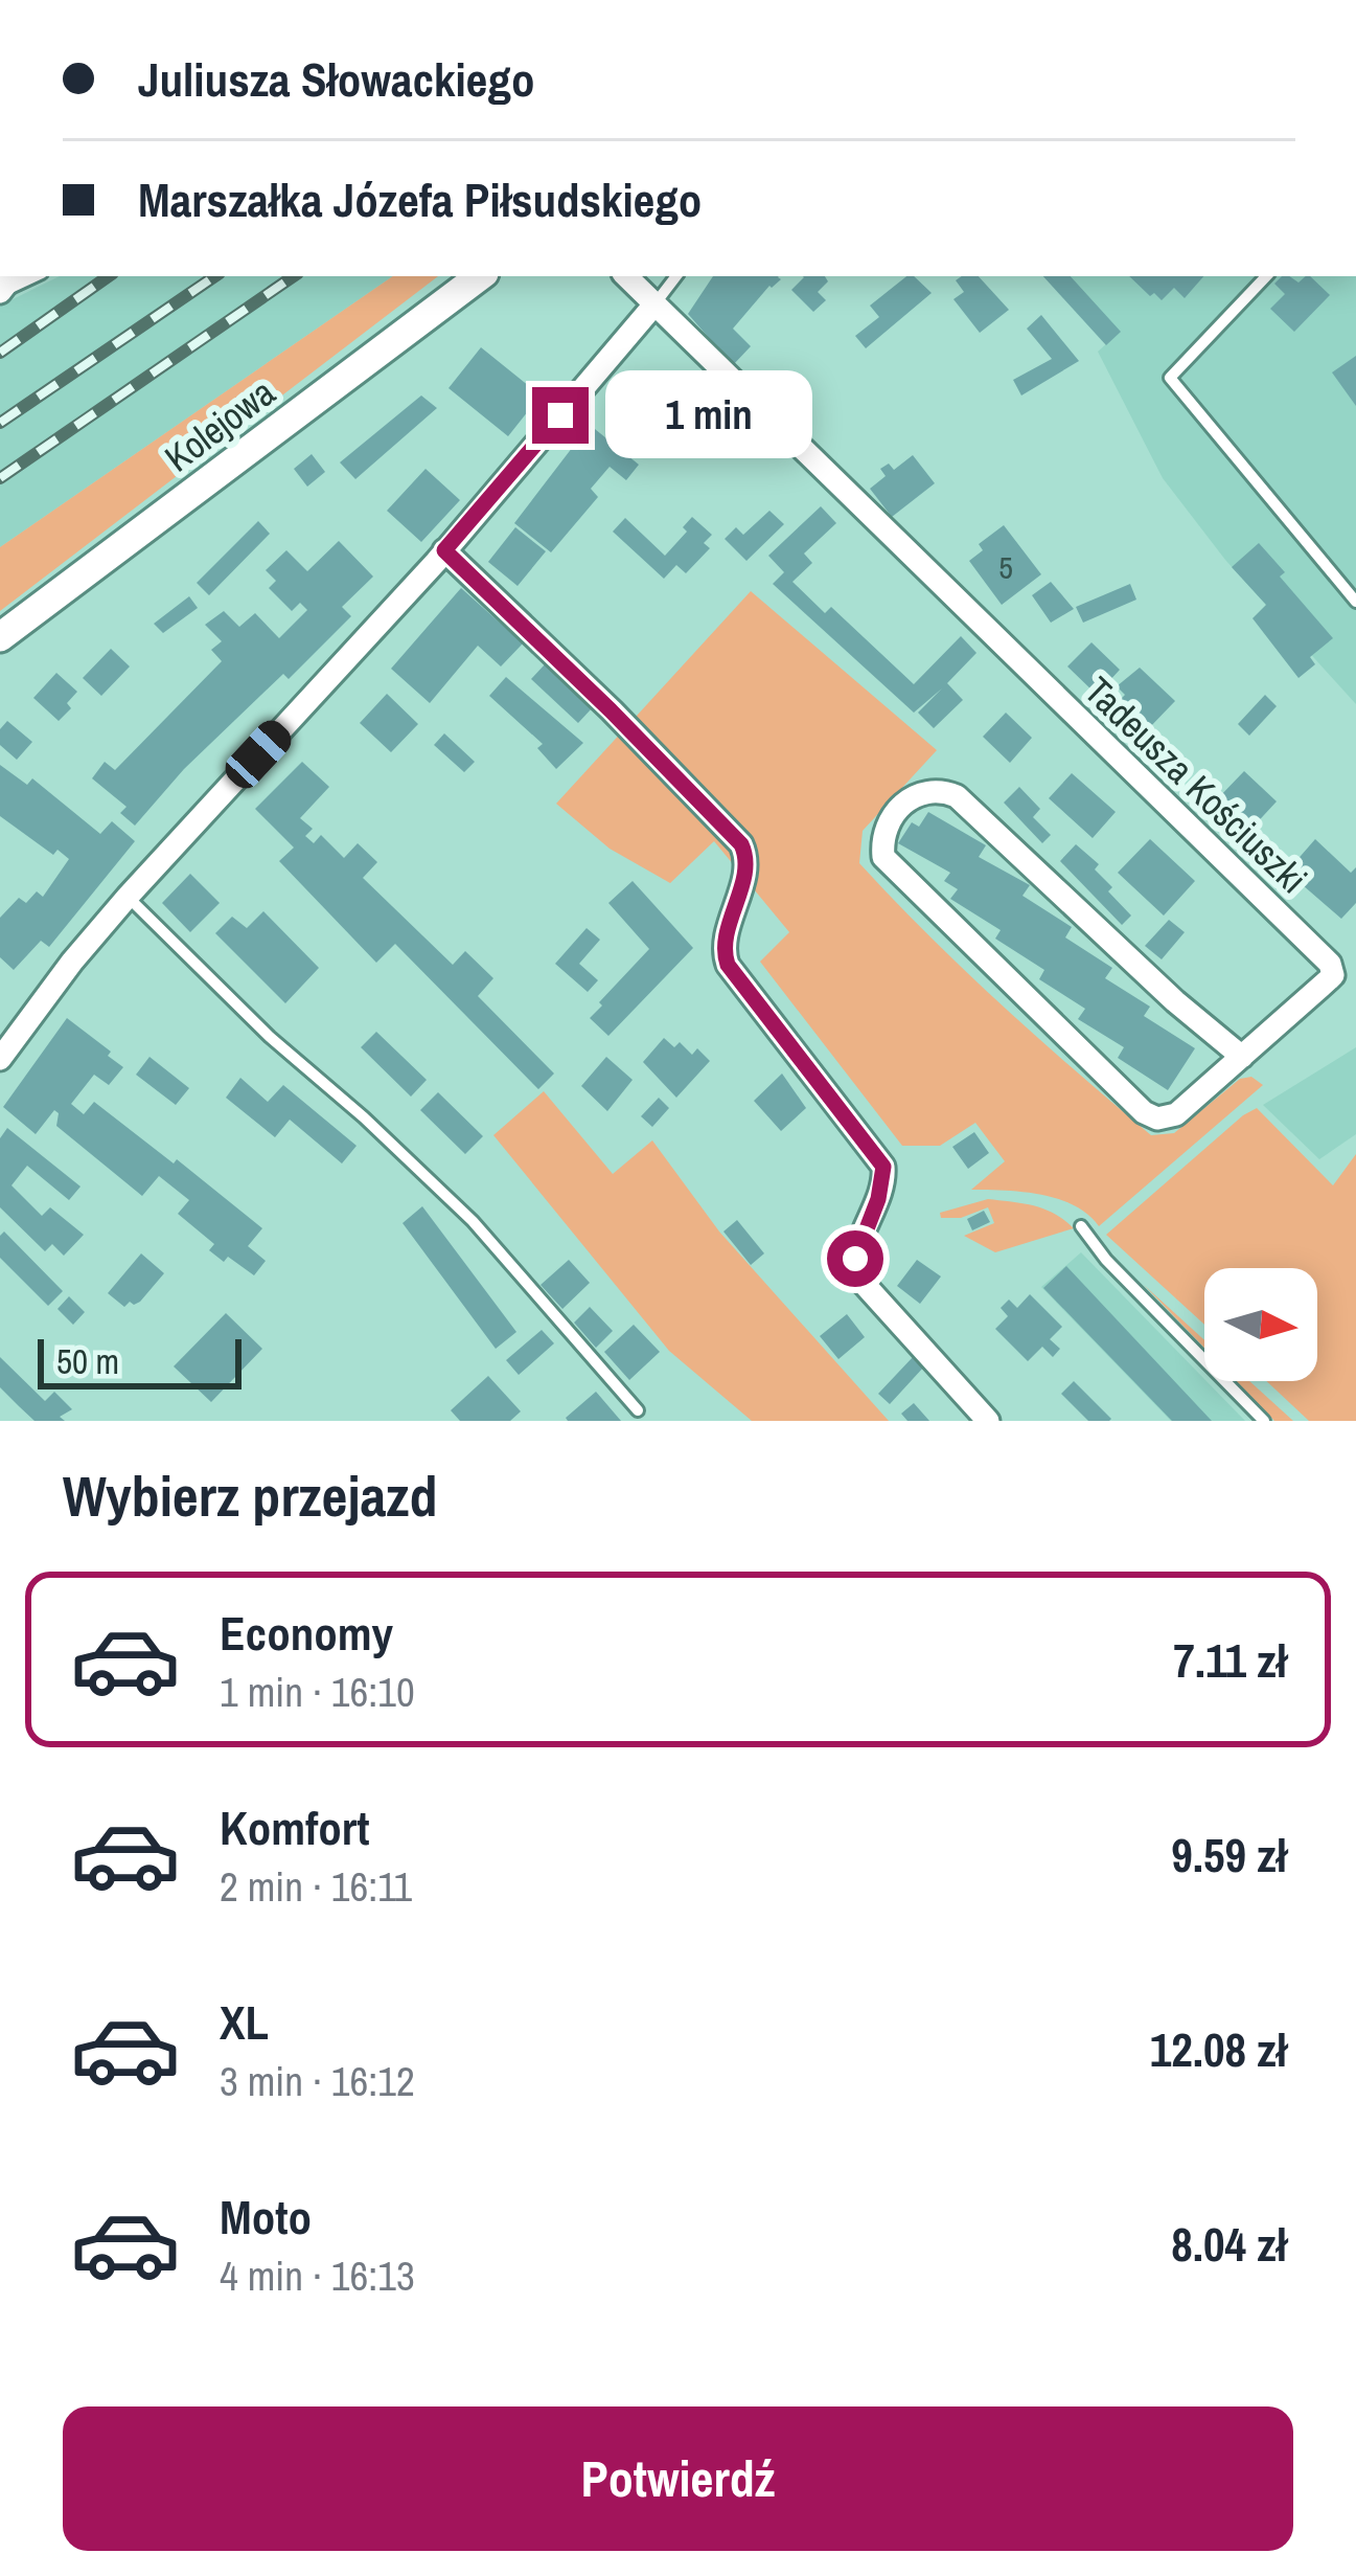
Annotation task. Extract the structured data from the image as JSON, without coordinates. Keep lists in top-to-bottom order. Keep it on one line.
{"streets":{"street":["Kolejowa","Tadeusza Kościuszki"]},"house_numbers":["5"],"scale_bar":"50 m","north":"right","page":{"banner":["Juliusza Słowackiego","Marszałka Józefa Piłsudskiego"],"bubble":"1 min","scale":"50 m","heading":"Wybierz przejazd","list":[{"name":"Economy","note":"1 min · 16:10","value":"7.11 zł"},{"name":"Komfort","note":"2 min · 16:11","value":"9.59 zł"},{"name":"XL","note":"3 min · 16:12","value":"12.08 zł"},{"name":"Moto","note":"4 min · 16:13","value":"8.04 zł"}],"buttons":"Potwierdź"}}
